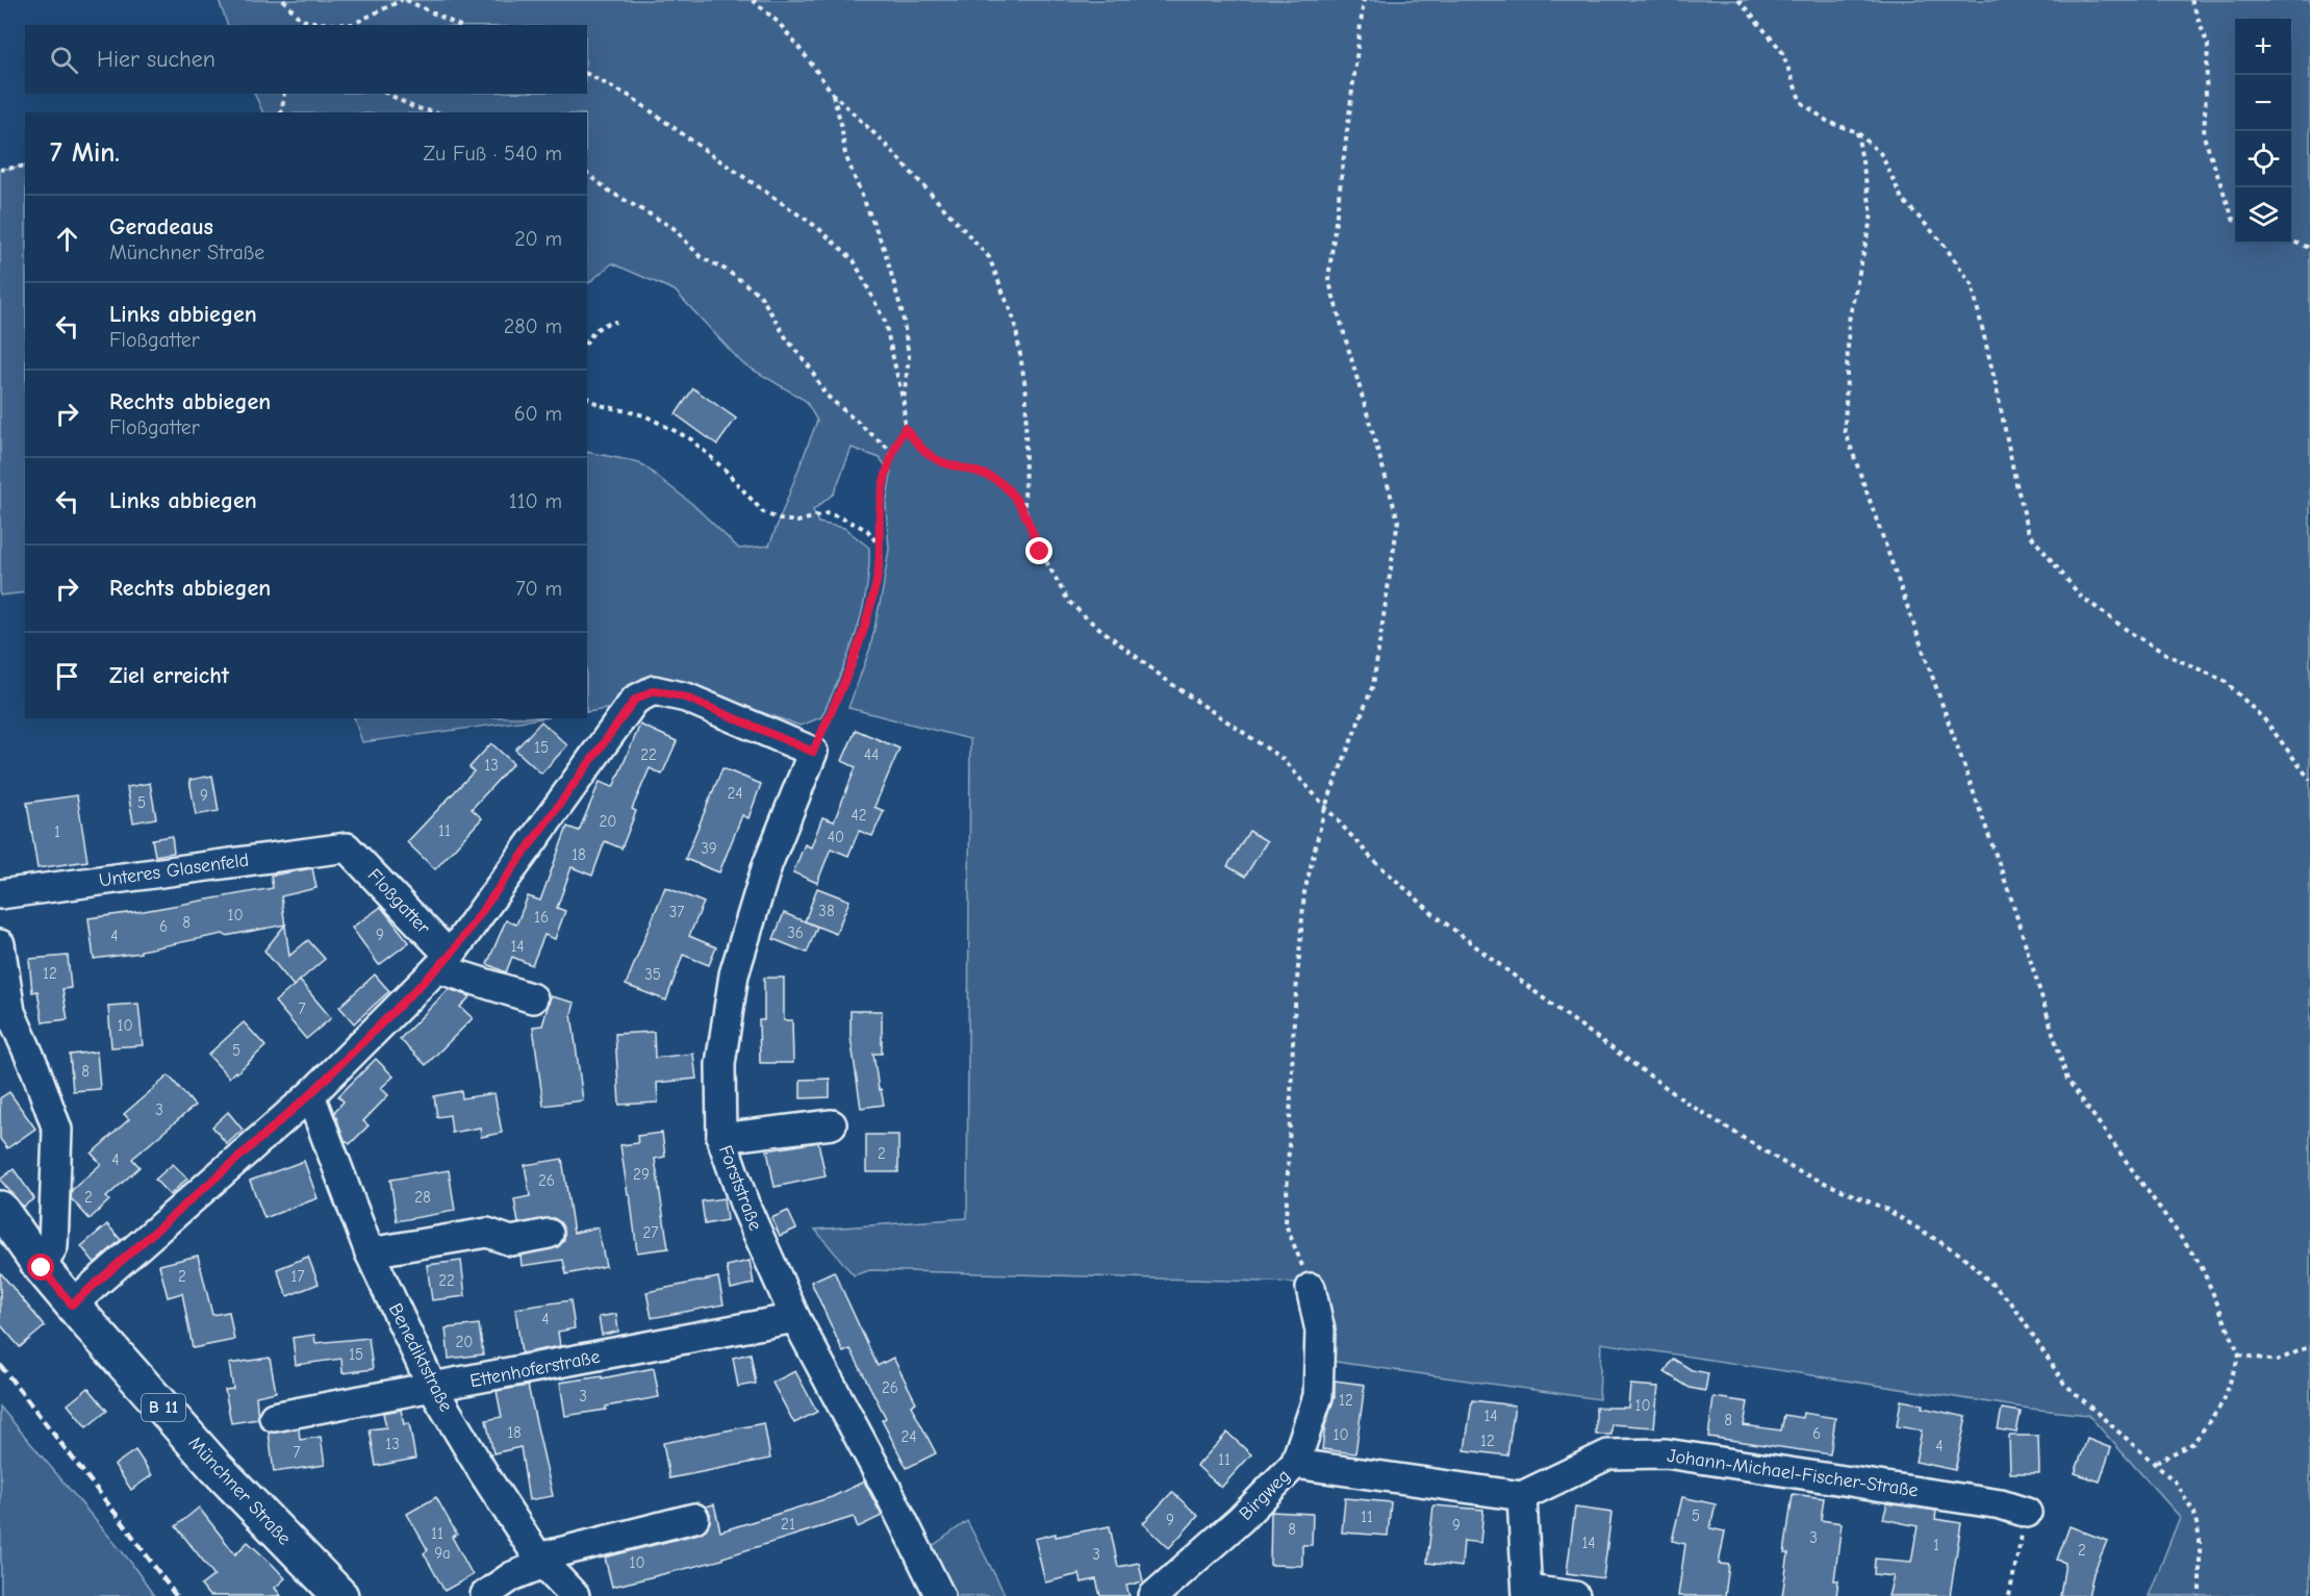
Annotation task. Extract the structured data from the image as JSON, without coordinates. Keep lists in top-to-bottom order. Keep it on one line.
{"streets":{"main road":["B 11","Münchner Straße"],"street":["Unteres Glasenfeld","Floßgatter","Forststraße","Benediktstraße","Ettenhoferstraße","Johann-Michael-Fischer-Straße","Birgweg"]},"crossings":[["Unteres Glasenfeld","Floßgatter"],["Forststraße","Ettenhoferstraße"],["Benediktstraße","Ettenhoferstraße"]],"house_numbers":["15","22","44","13","24","9","5","42","20","11","1","40","39","18","38","37","10","16","8","6","36","9","4","14","12","35","7","10","5","8","3","2","4","29","26","2","28","27","2","17","22","4","20","15","26","3","12","10","14","8","18","6","10","24","12","13","4","7","11","5","11","9","21","9","8","11","3","14","1","2","9a","3","10"],"page":{"map_buttons":["+","−"],"search":"Hier suchen","heading":["7 Min.","Zu Fuß · 540 m"],"list":[["Geradeaus","Münchner Straße","20 m"],["Links abbiegen","Floßgatter","280 m"],["Rechts abbiegen","Floßgatter","60 m"],["Links abbiegen","110 m"],["Rechts abbiegen","70 m"],"Ziel erreicht"]}}
